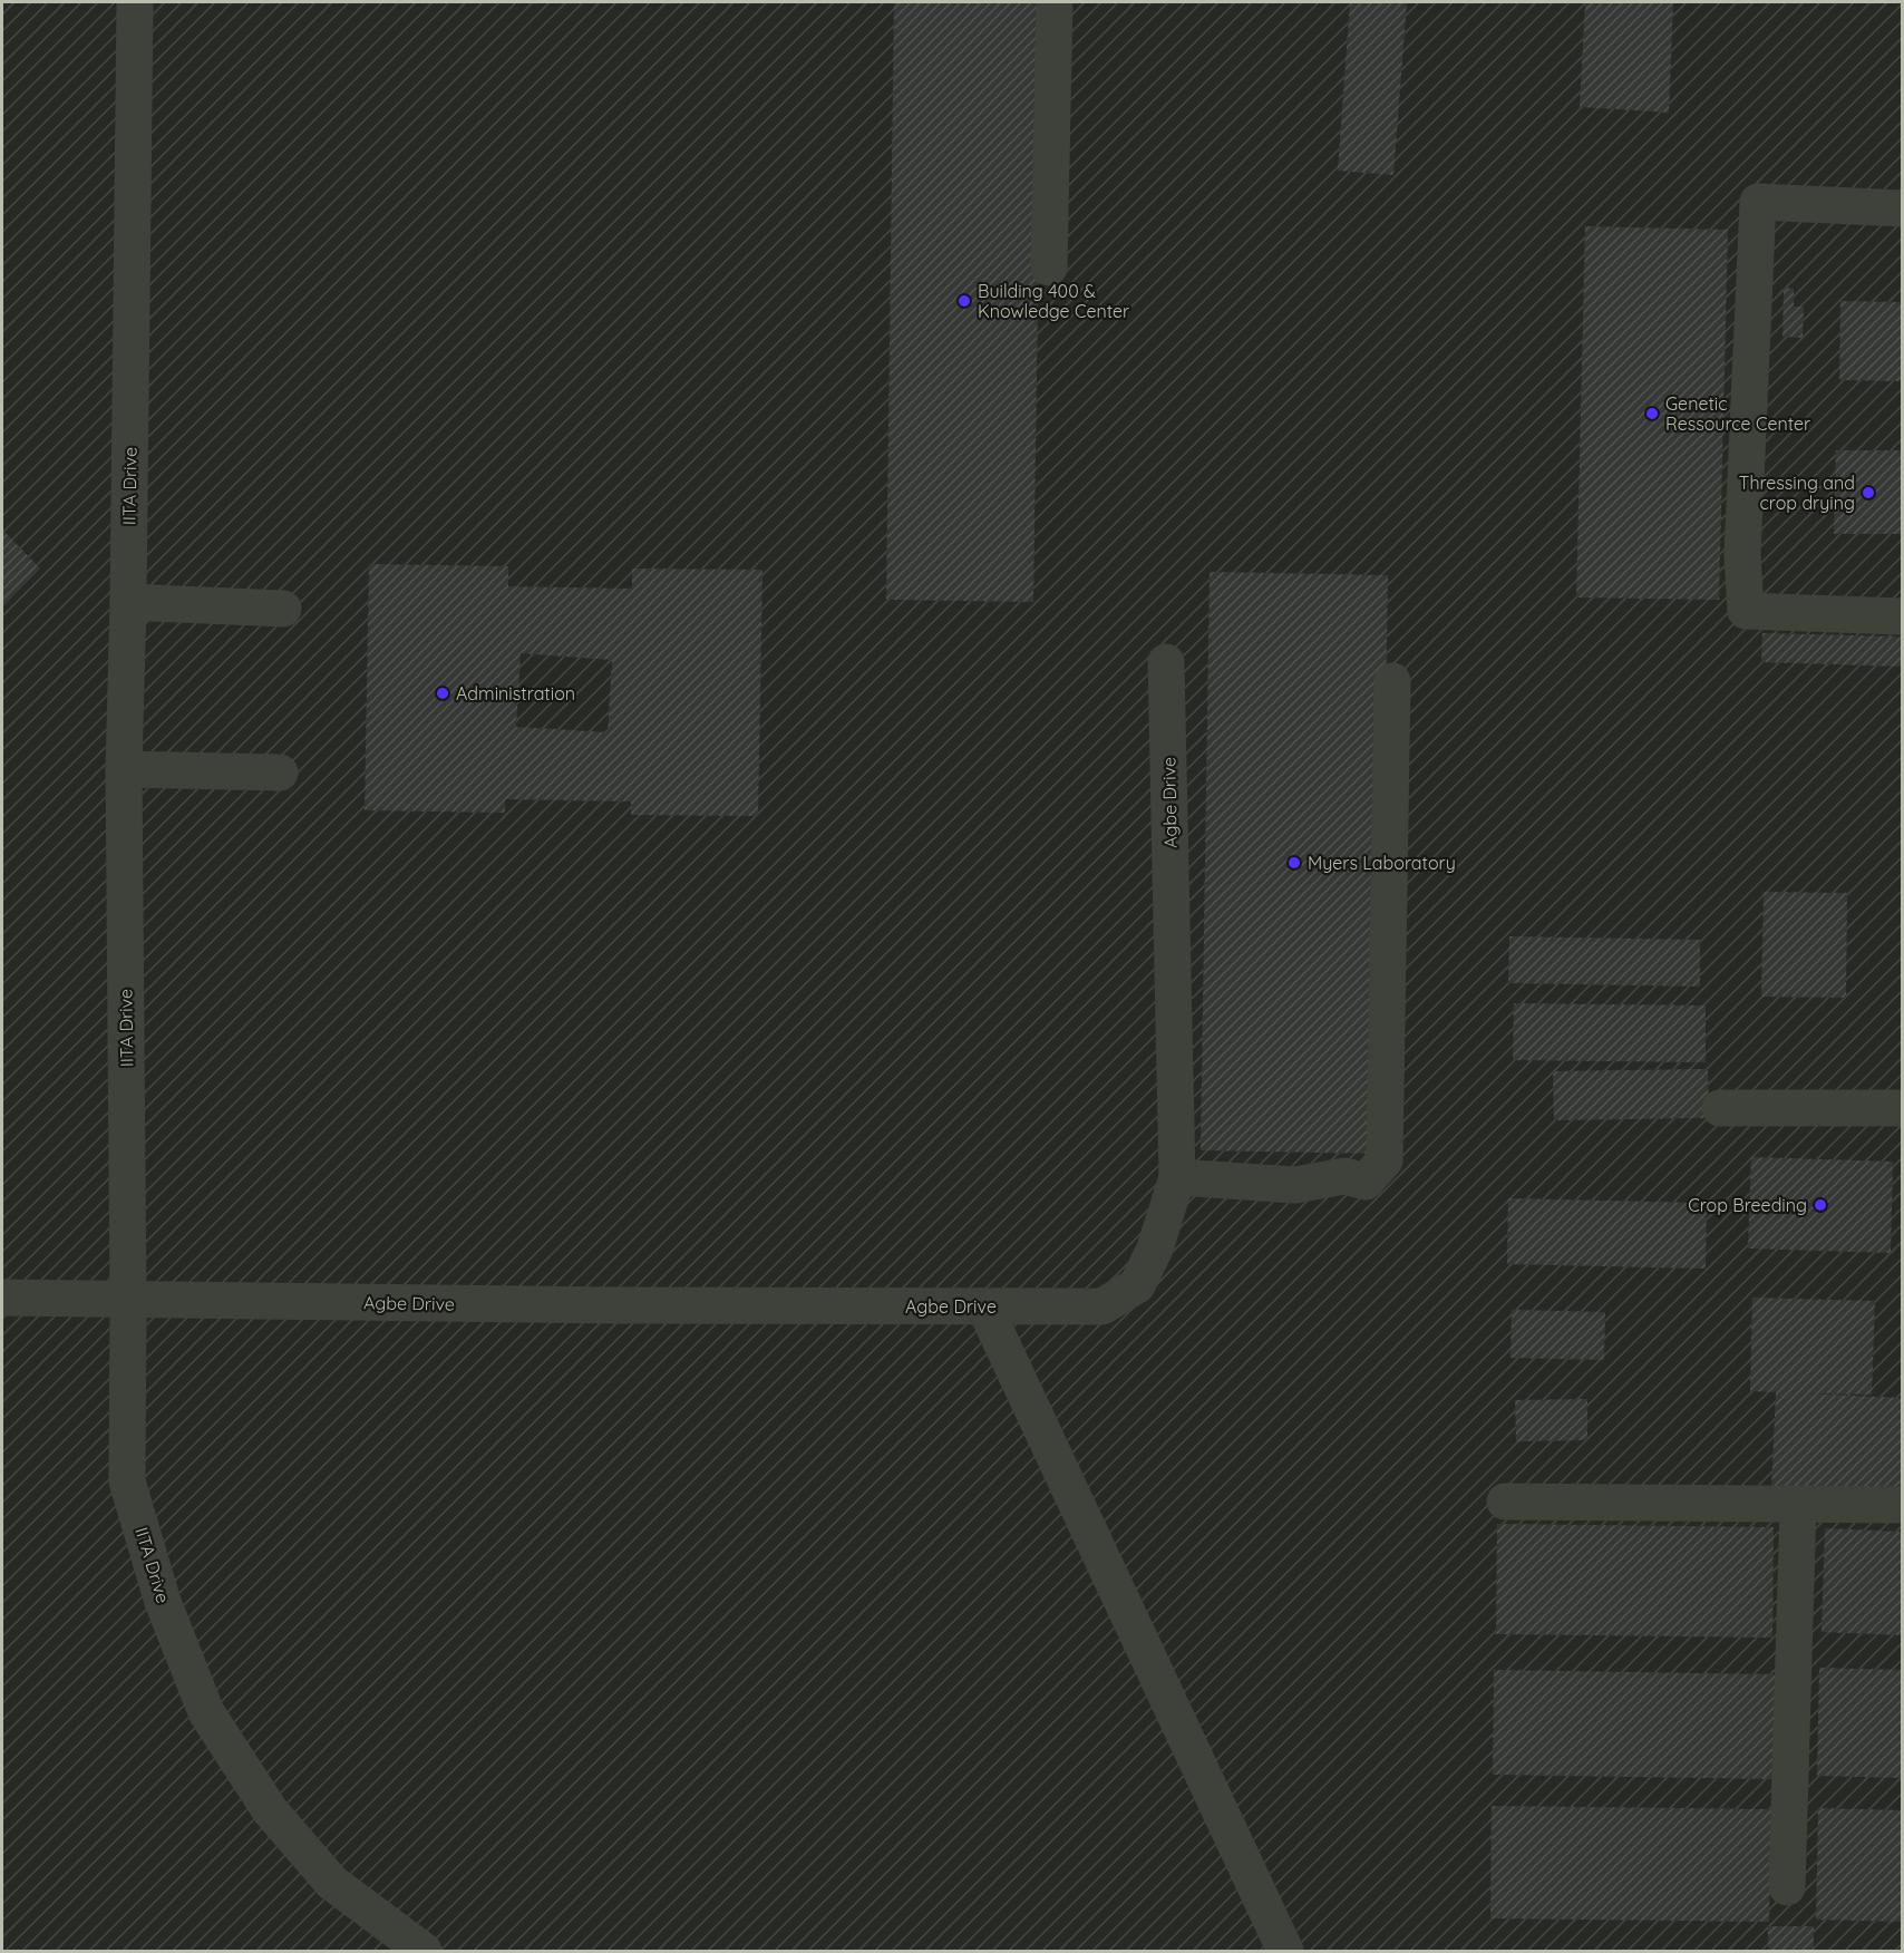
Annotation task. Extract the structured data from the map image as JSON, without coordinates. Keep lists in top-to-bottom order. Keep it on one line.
{"streets":{"street":["IITA Drive","Agbe Drive"]},"crossings":[["IITA Drive","Agbe Drive"]],"places":["Building 400 & Knowledge Center","Genetic Ressource Center","Thressing and crop drying","Administration","Myers Laboratory","Crop Breeding"]}
